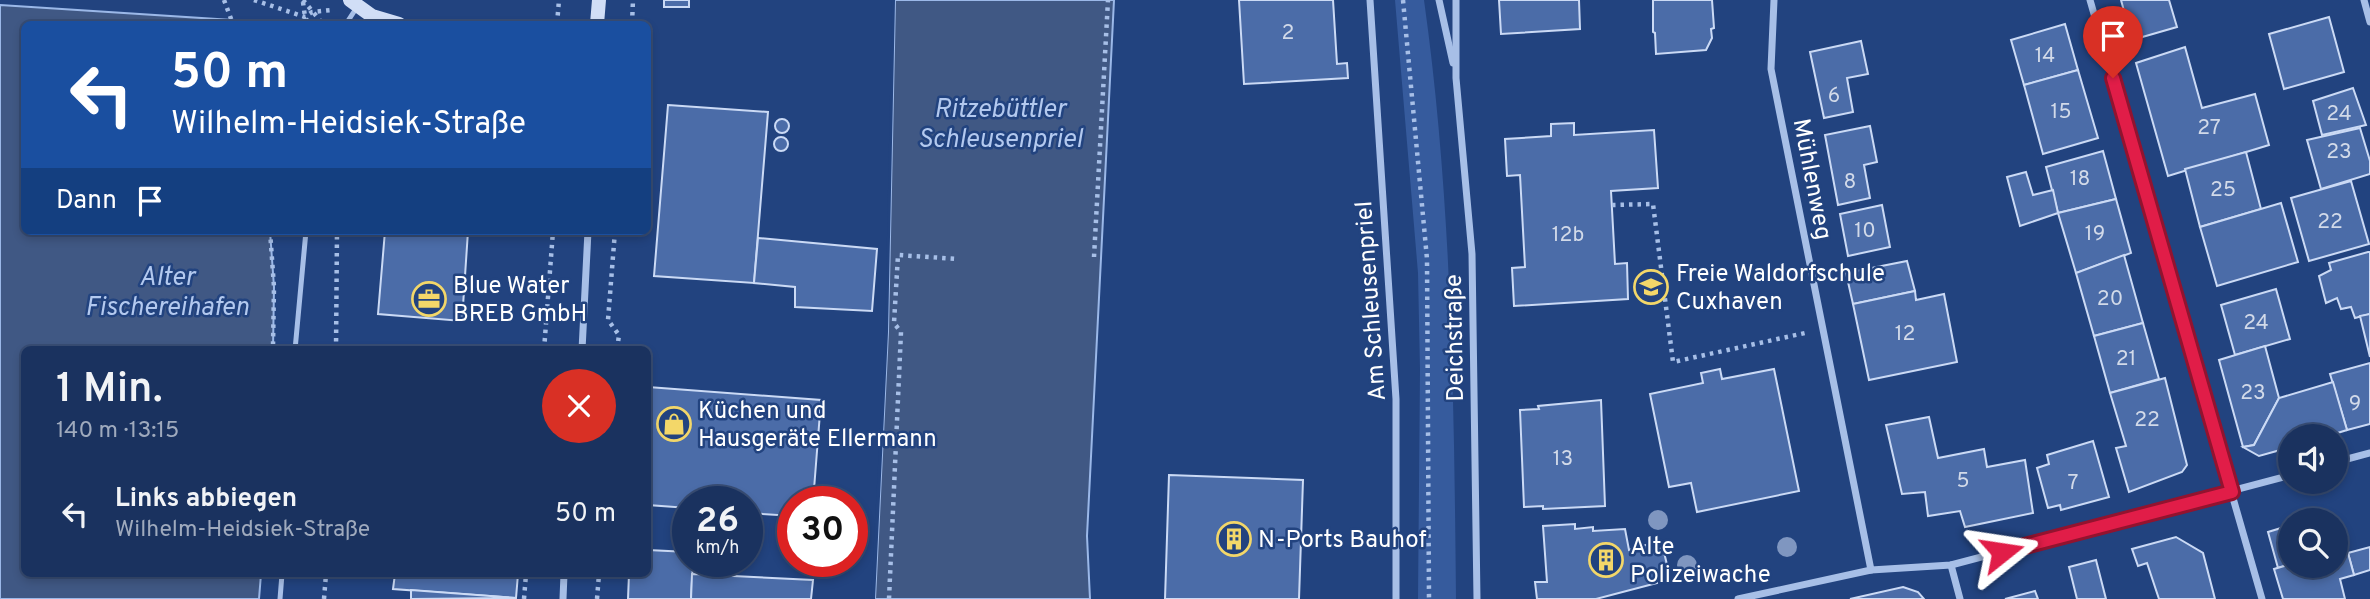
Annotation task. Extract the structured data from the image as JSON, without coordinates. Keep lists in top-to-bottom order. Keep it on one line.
{"streets":{"street":["Mühlenweg","Am Schleusenpriel","Deichstraße"]},"water":["Ritzebüttler Schleusenpriel","Alter Fischereihafen"],"places":{"school or university":["Freie Waldorfschule Cuxhaven"],"office":["Blue Water BREB GmbH"],"shop":["Küchen und Hausgeräte Ellermann"],"building":["N-Ports Bauhof","Alte Polizeiwache"]},"house_numbers":["2","14","6","15","24","27","23","18","8","25","22","10","19","12b","20","24","12","21","23","9","22","13","5","7"],"page":{"turn":["50 m","Wilhelm-Heidsiek-Straße"],"then":"Dann","heading":["1 Min.","140 m · 13:15"],"list":[{"name":"Links abbiegen","note":"Wilhelm-Heidsiek-Straße","value":"50 m"}],"speed":"26 km/h","limit":"30"}}
